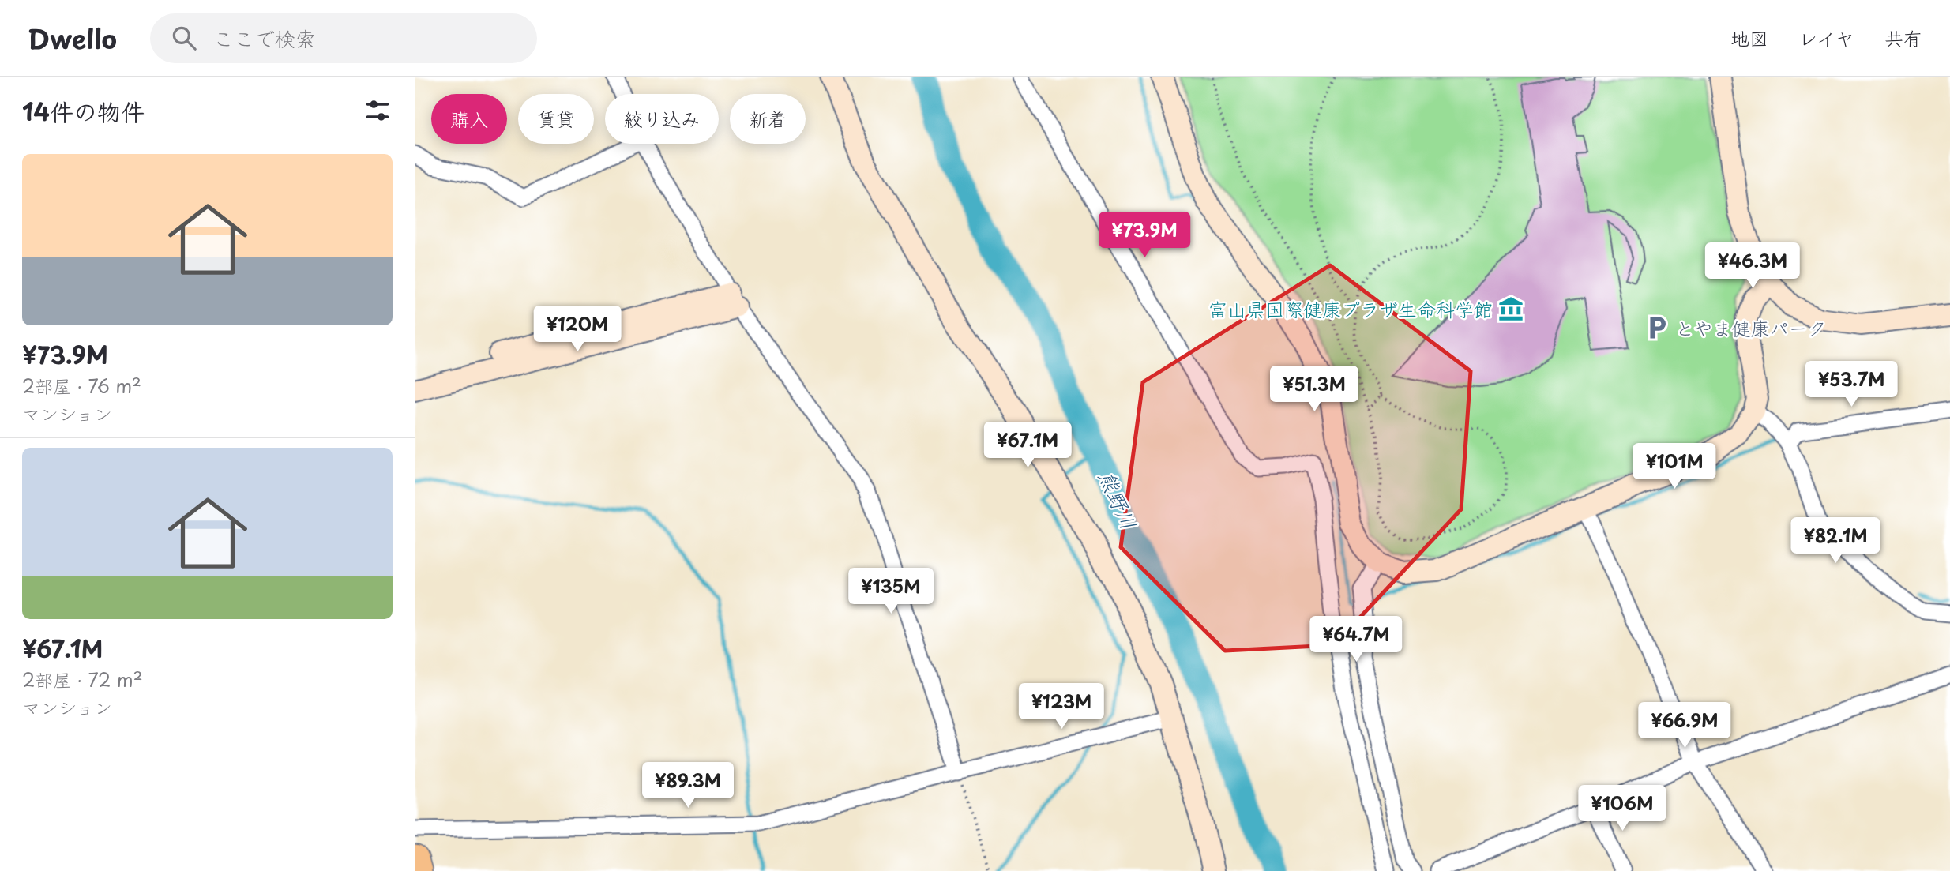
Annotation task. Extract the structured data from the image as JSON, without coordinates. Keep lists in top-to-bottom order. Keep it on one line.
{"water":["熊野川"],"places":{"museum":["富山県国際健康プラザ生命科学館"],"parking":["とやま健康パーク"]},"page":{"header":"Dwello","search":"ここで検索","nav":["地図","レイヤ","共有"],"heading":"14件の物件","chip":["購入","賃貸","絞り込み","新着"],"list":[{"name":"¥73.9M","note":"2部屋 · 76 m² · マンション"},{"name":"¥67.1M","note":"2部屋 · 72 m² · マンション"}],"price":["¥73.9M","¥46.3M","¥120M","¥53.7M","¥51.3M","¥67.1M","¥101M","¥82.1M","¥135M","¥64.7M","¥123M","¥66.9M","¥89.3M","¥106M"]}}
